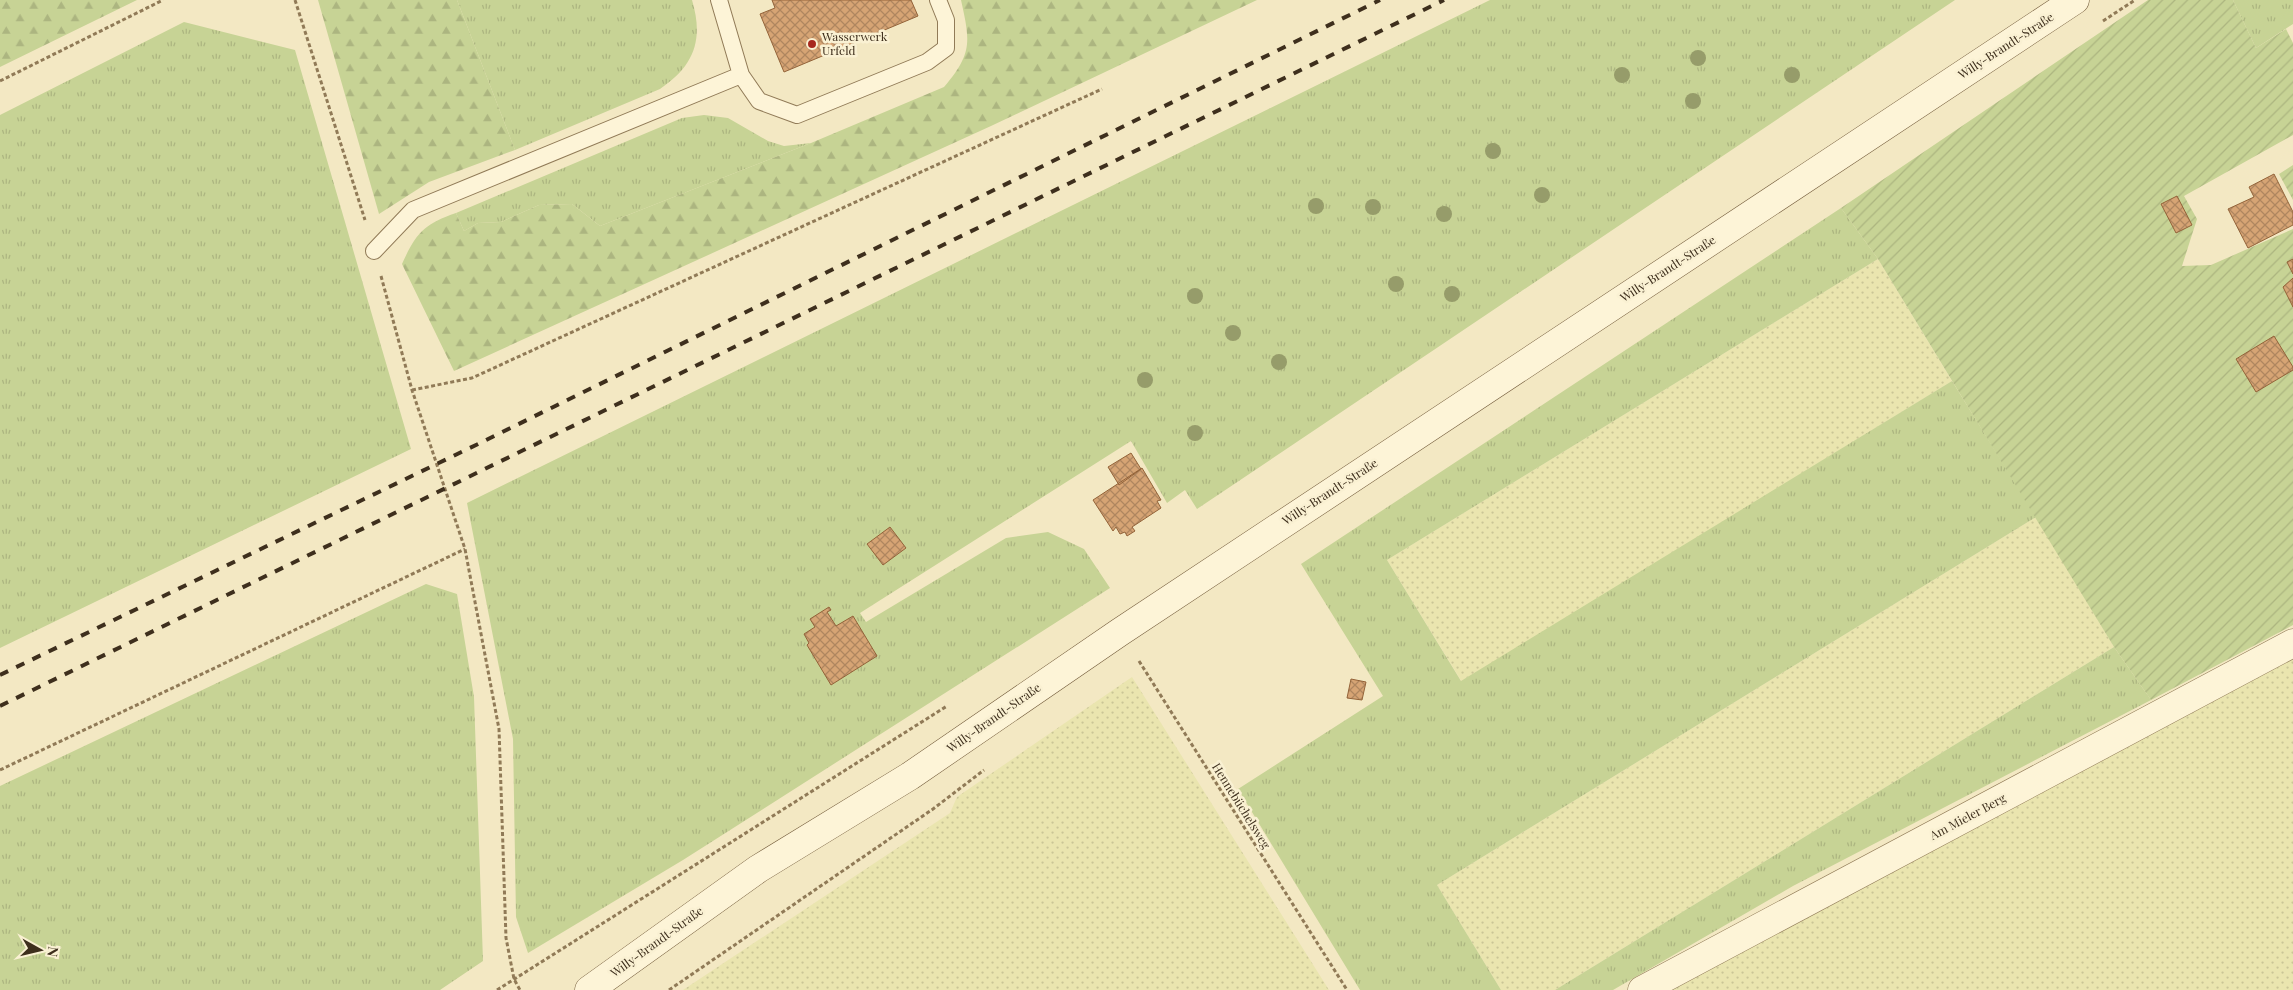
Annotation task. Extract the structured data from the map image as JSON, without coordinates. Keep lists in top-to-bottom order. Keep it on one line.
{"streets":{"main road":["Willy-Brandt-Straße","Am Mieler Berg"],"path":["Hennebüchelsweg"]},"crossings":[["Willy-Brandt-Straße","Hennebüchelsweg"]],"places":["Wasserwerk Urfeld"],"north":"right"}
